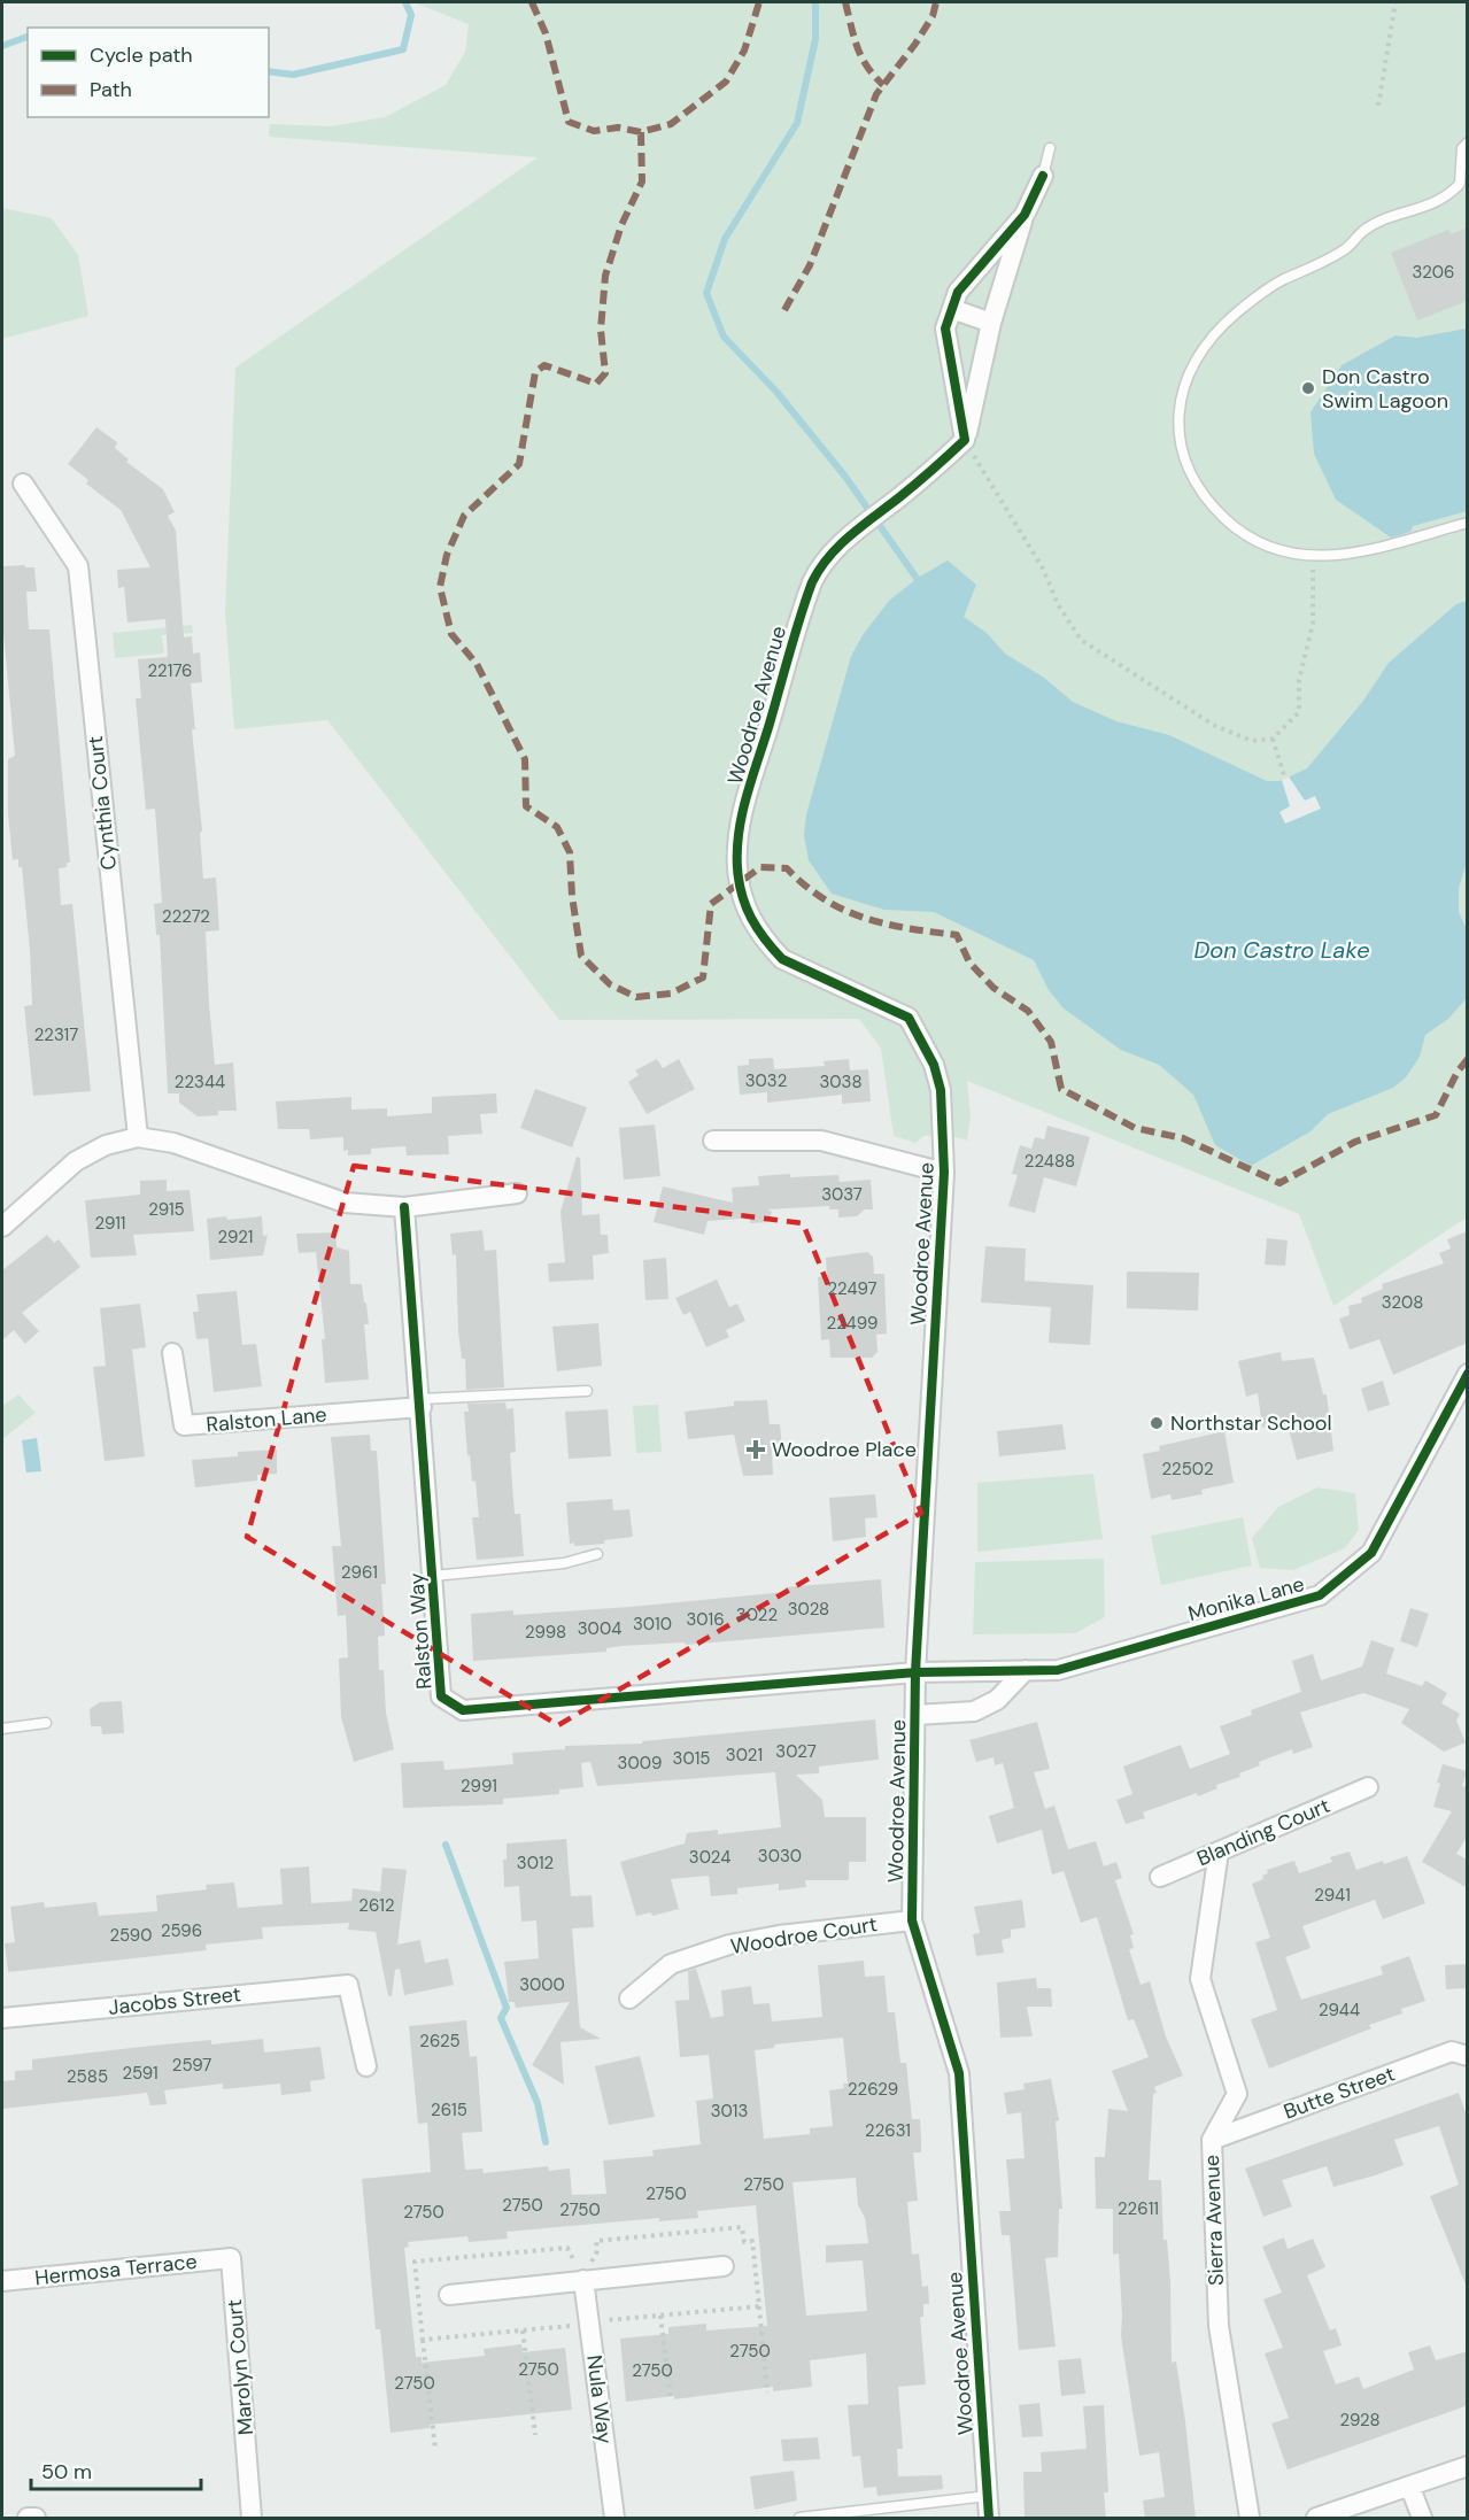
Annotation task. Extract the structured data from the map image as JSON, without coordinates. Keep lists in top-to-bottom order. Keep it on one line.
{"streets":{"street":["Woodroe Avenue","Cynthia Court","Ralston Lane","Monika Lane","Ralston Way","Blanding Court","Woodroe Court","Jacobs Street","Butte Street","Sierra Avenue","Hermosa Terrace","Marolyn Court","Nula Way"]},"crossings":[["Woodroe Avenue","Monika Lane"],["Woodroe Avenue","Ralston Way"],["Woodroe Avenue","Woodroe Court"],["Ralston Lane","Ralston Way"],["Monika Lane","Ralston Way"],["Blanding Court","Sierra Avenue"],["Butte Street","Sierra Avenue"],["Hermosa Terrace","Marolyn Court"]],"water":["Don Castro Lake"],"places":{"other":["Don Castro Swim Lagoon","Northstar School"],"health":["Woodroe Place"]},"house_numbers":["3206","22176","22272","22317","3032","22344","3038","22488","3037","2915","2911","2921","22497","3208","22499","22502","2961","3028","3022","3016","3010","3004","2998","3027","3021","3015","3009","2991","3030","3024","3012","2941","2612","2596","2590","3000","2944","2625","2597","2591","2585","22629","2615","3013","22631","2750","2750","2750","22611","2750","2750","2750","2750","2750","2750","2928"],"legend":["Cycle path","Path"],"scale_bar":"50 m"}
